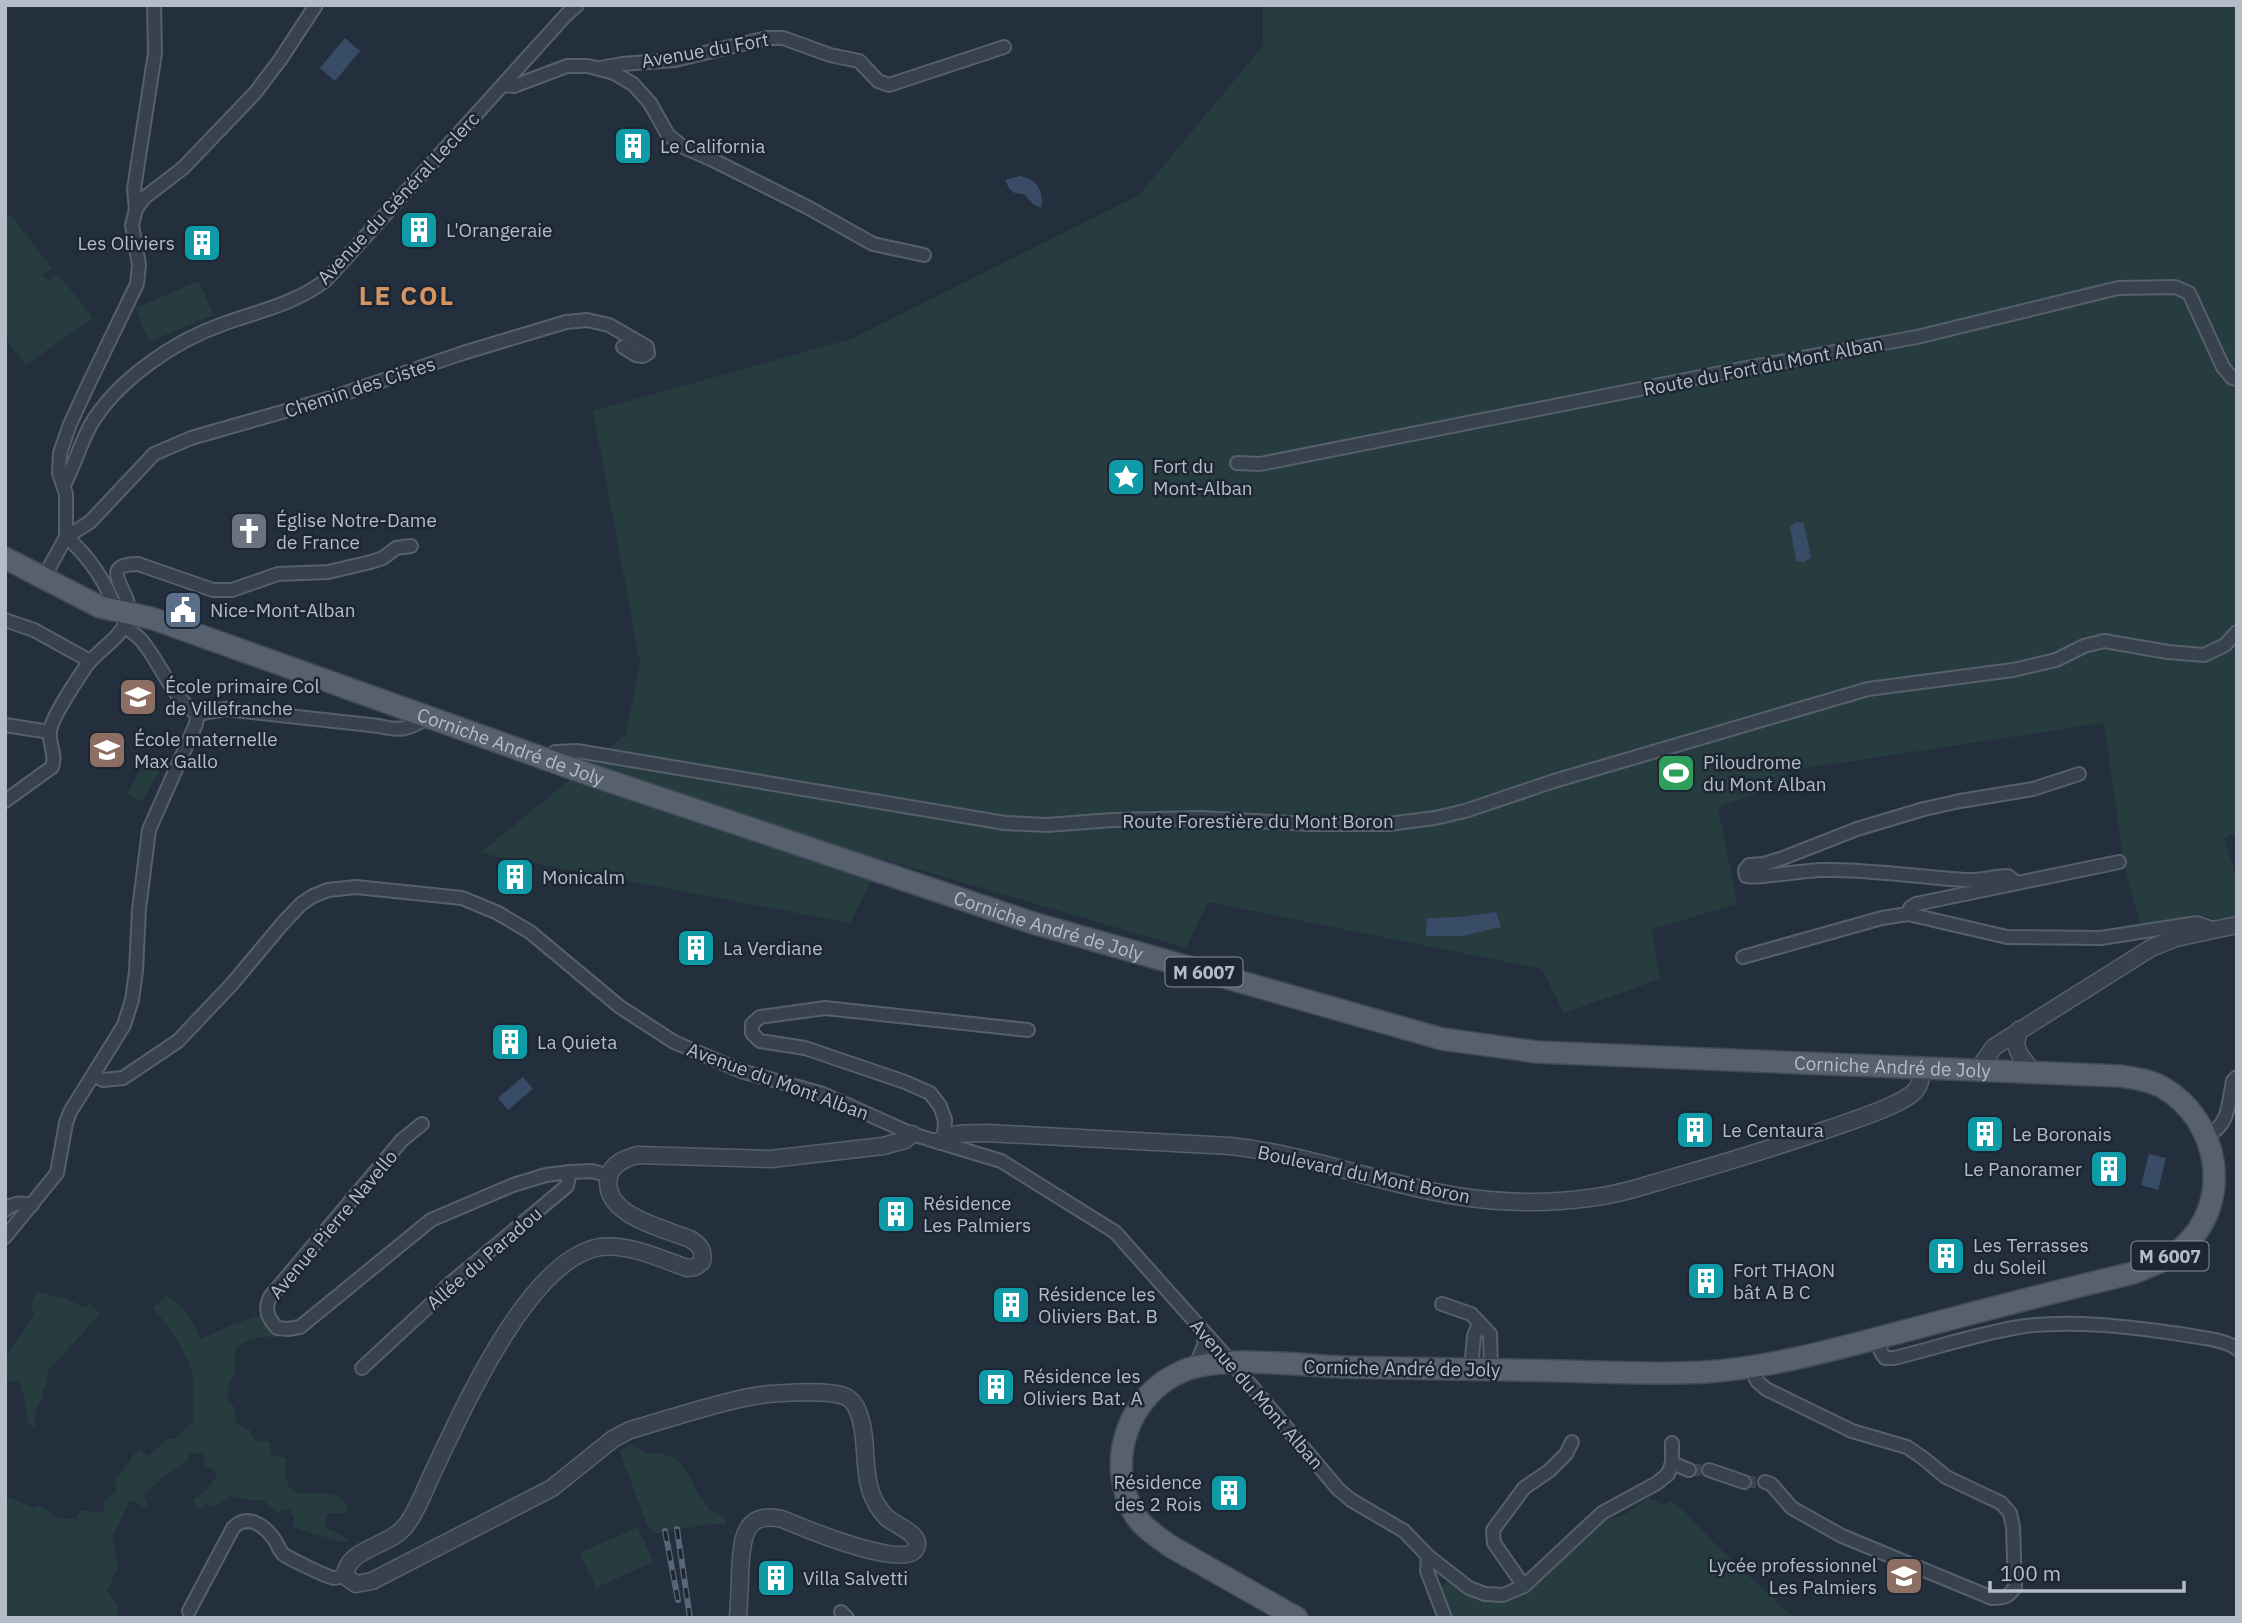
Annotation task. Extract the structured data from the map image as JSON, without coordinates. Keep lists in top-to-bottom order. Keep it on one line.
{"streets":{"main road":["Corniche André de Joly","M 6007"],"street":["Avenue du Fort","Avenue du Général Leclerc","Route du Fort du Mont Alban","Chemin des Cistes","Route Forestière du Mont Boron","Avenue du Mont Alban","Boulevard du Mont Boron","Avenue Pierre Navello","Allée du Paradou"]},"crossings":[["Avenue du Fort","Avenue du Général Leclerc"],["Avenue du Général Leclerc","Chemin des Cistes"],["Corniche André de Joly","Route Forestière du Mont Boron"],["Corniche André de Joly","M 6007"],["Corniche André de Joly","Avenue du Mont Alban"],["Corniche André de Joly","Boulevard du Mont Boron"],["Avenue du Mont Alban","Boulevard du Mont Boron"],["Avenue Pierre Navello","Allée du Paradou"]],"districts":["LE COL"],"places":{"building":["Le California","L'Orangeraie","Les Oliviers","Monicalm","La Verdiane","La Quieta","Le Centaura","Le Boronais","Le Panoramer","Résidence Les Palmiers","Les Terrasses du Soleil","Fort THAON bât A B C","Résidence les Oliviers Bat. B","Résidence les Oliviers Bat. A","Résidence des 2 Rois","Villa Salvetti"],"place":["Fort du Mont-Alban"],"church":["Église Notre-Dame de France"],"public building":["Nice-Mont-Alban"],"school or university":["École primaire Col de Villefranche","École maternelle Max Gallo","Lycée professionnel Les Palmiers"],"sports":["Piloudrome du Mont Alban"]},"scale_bar":"100 m"}
